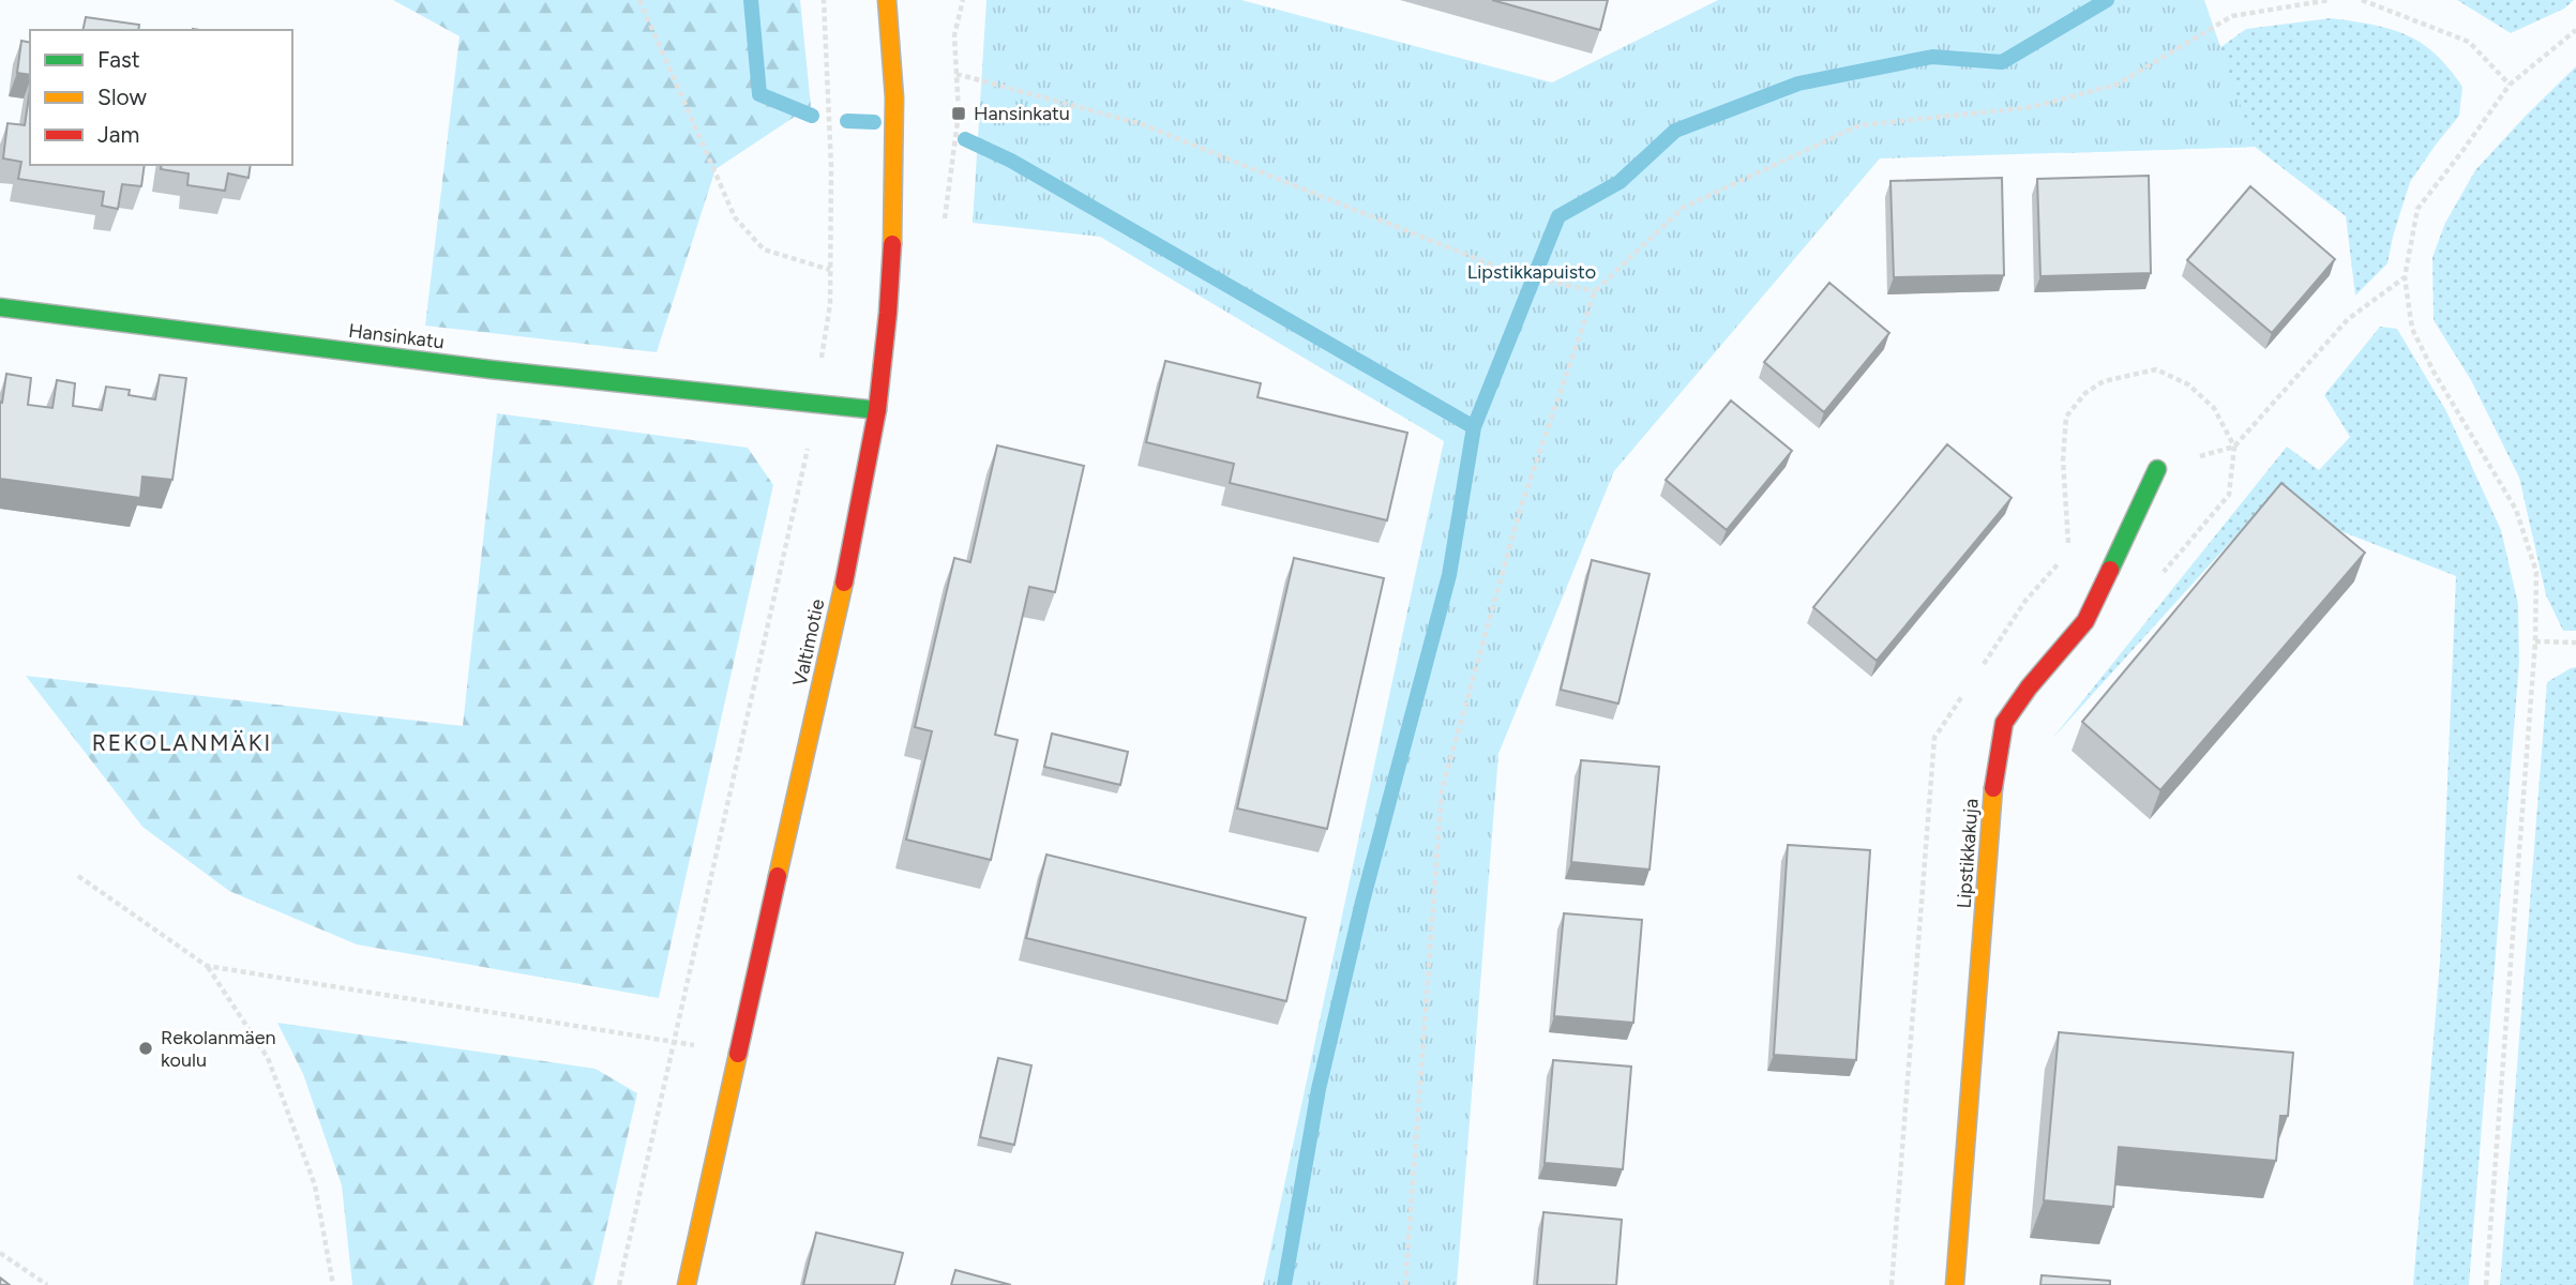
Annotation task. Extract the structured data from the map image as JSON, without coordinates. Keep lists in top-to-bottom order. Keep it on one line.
{"streets":{"street":["Hansinkatu","Valtimotie","Lipstikkakuja"]},"crossings":[["Hansinkatu","Valtimotie"]],"districts":["REKOLANMÄKI"],"parks":["Lipstikkapuisto"],"places":{"transit":["Hansinkatu"],"other":["Rekolanmäen koulu"]},"legend":["Fast","Slow","Jam"]}
